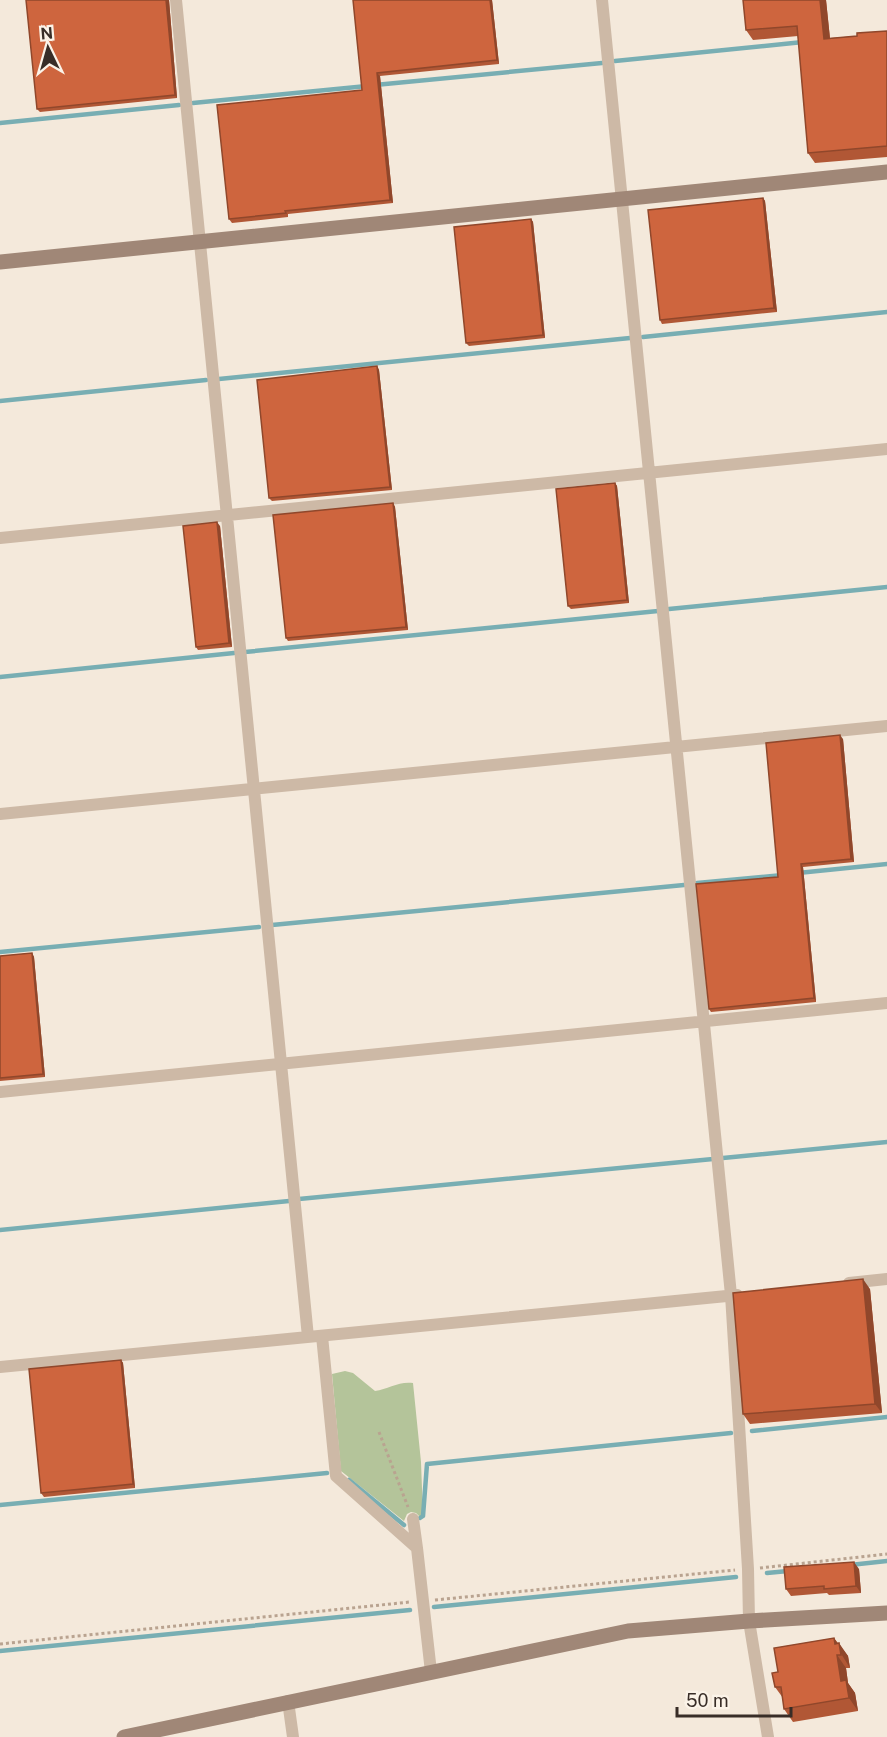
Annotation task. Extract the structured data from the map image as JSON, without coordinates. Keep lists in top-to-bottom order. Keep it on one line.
{"scale_bar":"50 m","north":"top"}
